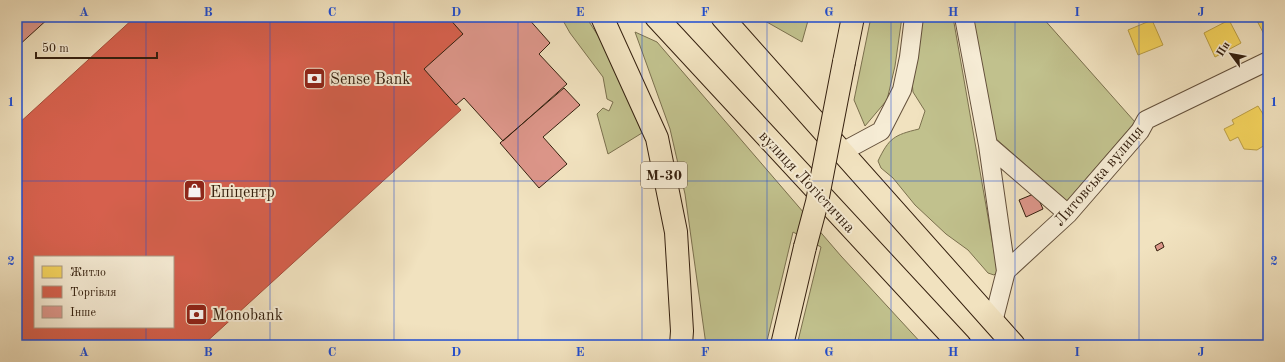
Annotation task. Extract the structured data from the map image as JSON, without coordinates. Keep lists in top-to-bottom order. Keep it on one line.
{"streets":{"main road":["М-30","вулиця Логістична"],"street":["Литовська вулиця"]},"places":{"bank":["Sense Bank","Monobank"],"shop":["Епіцентр"]},"legend":["Житло","Торгівля","Інше"],"scale_bar":"50 m","north":"top left","grid":{"columns":["A","B","C","D","E","F","G","H","I","J"],"rows":["1","2"]}}
